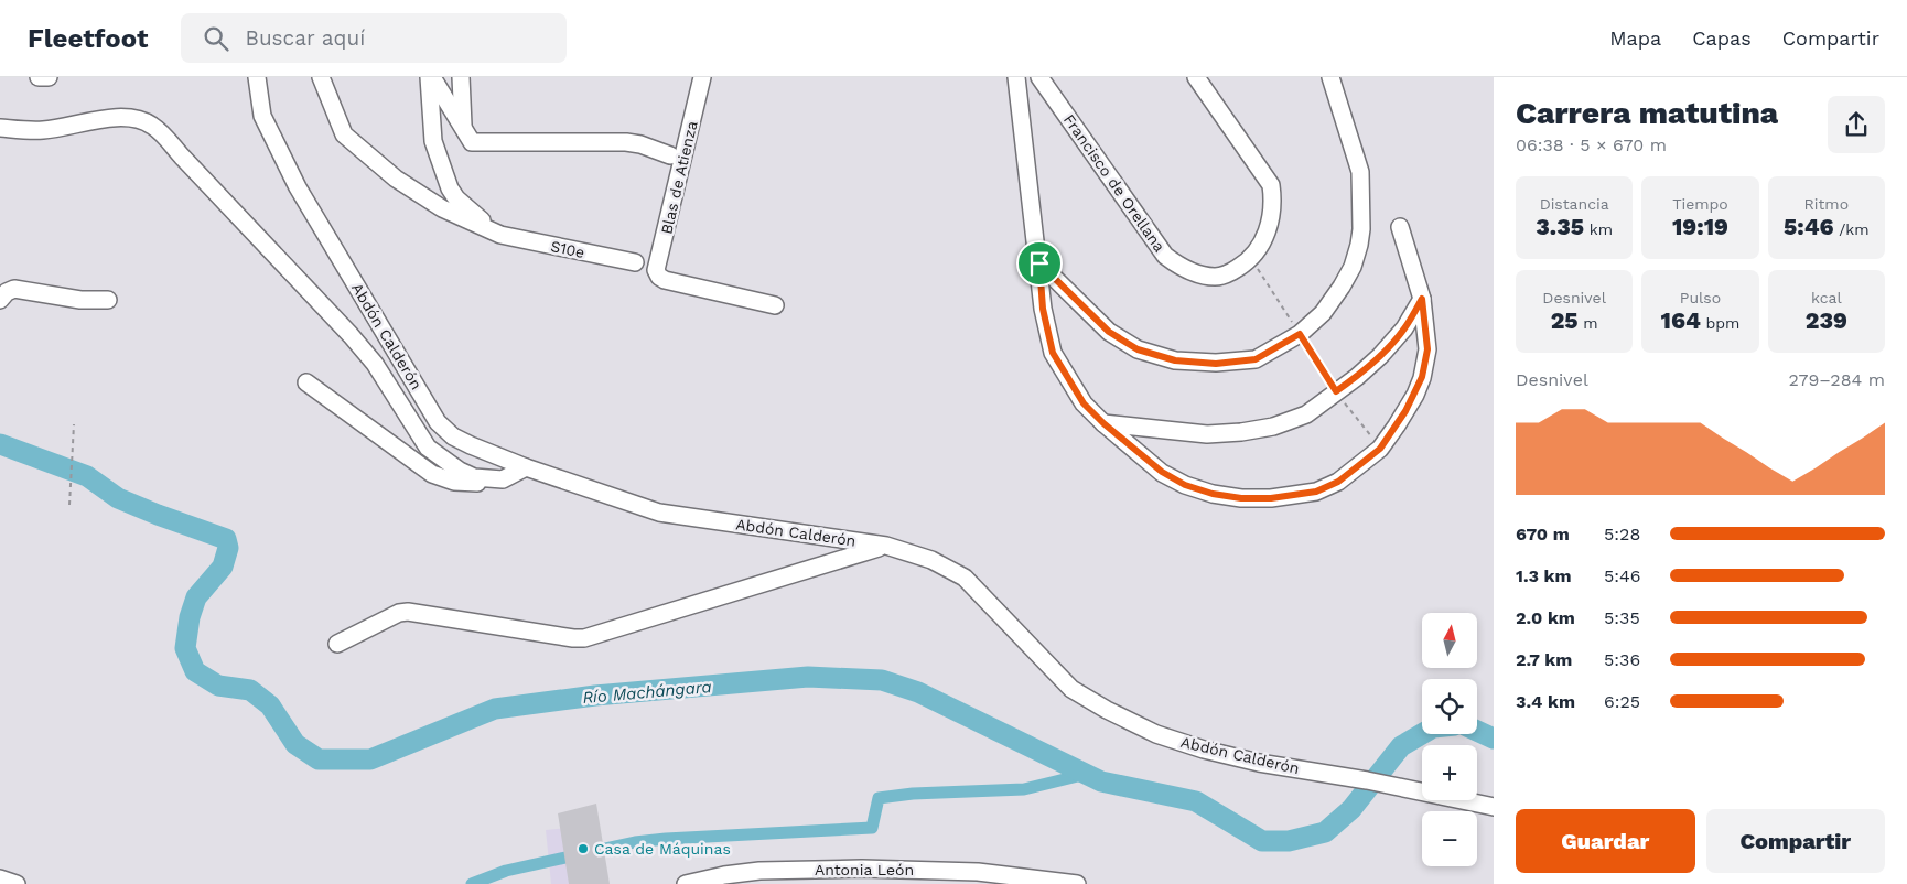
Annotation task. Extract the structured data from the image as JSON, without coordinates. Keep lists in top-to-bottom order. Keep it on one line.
{"streets":{"street":["Blas de Atienza","Francisco de Orellana","S10e","Abdón Calderón","Antonia León"]},"water":["Río Machángara"],"places":["Casa de Máquinas"],"north":"top","page":{"header":"Fleetfoot","search":"Buscar aquí","nav":["Mapa","Capas","Compartir"],"heading":["Carrera matutina","06:38 · 5 × 670 m"],"stats":[["Distancia","3.35 km"],["Tiempo","19:19"],["Ritmo","5:46 /km"],["Desnivel","25 m"],["Pulso","164 bpm"],["kcal","239"]],"chart":["Desnivel","279–284 m"],"list":[{"name":"670 m","note":"5:28"},{"name":"1.3 km","note":"5:46"},{"name":"2.0 km","note":"5:35"},{"name":"2.7 km","note":"5:36"},{"name":"3.4 km","note":"6:25"}],"map_buttons":["+","−"],"buttons":["Guardar","Compartir"]}}
